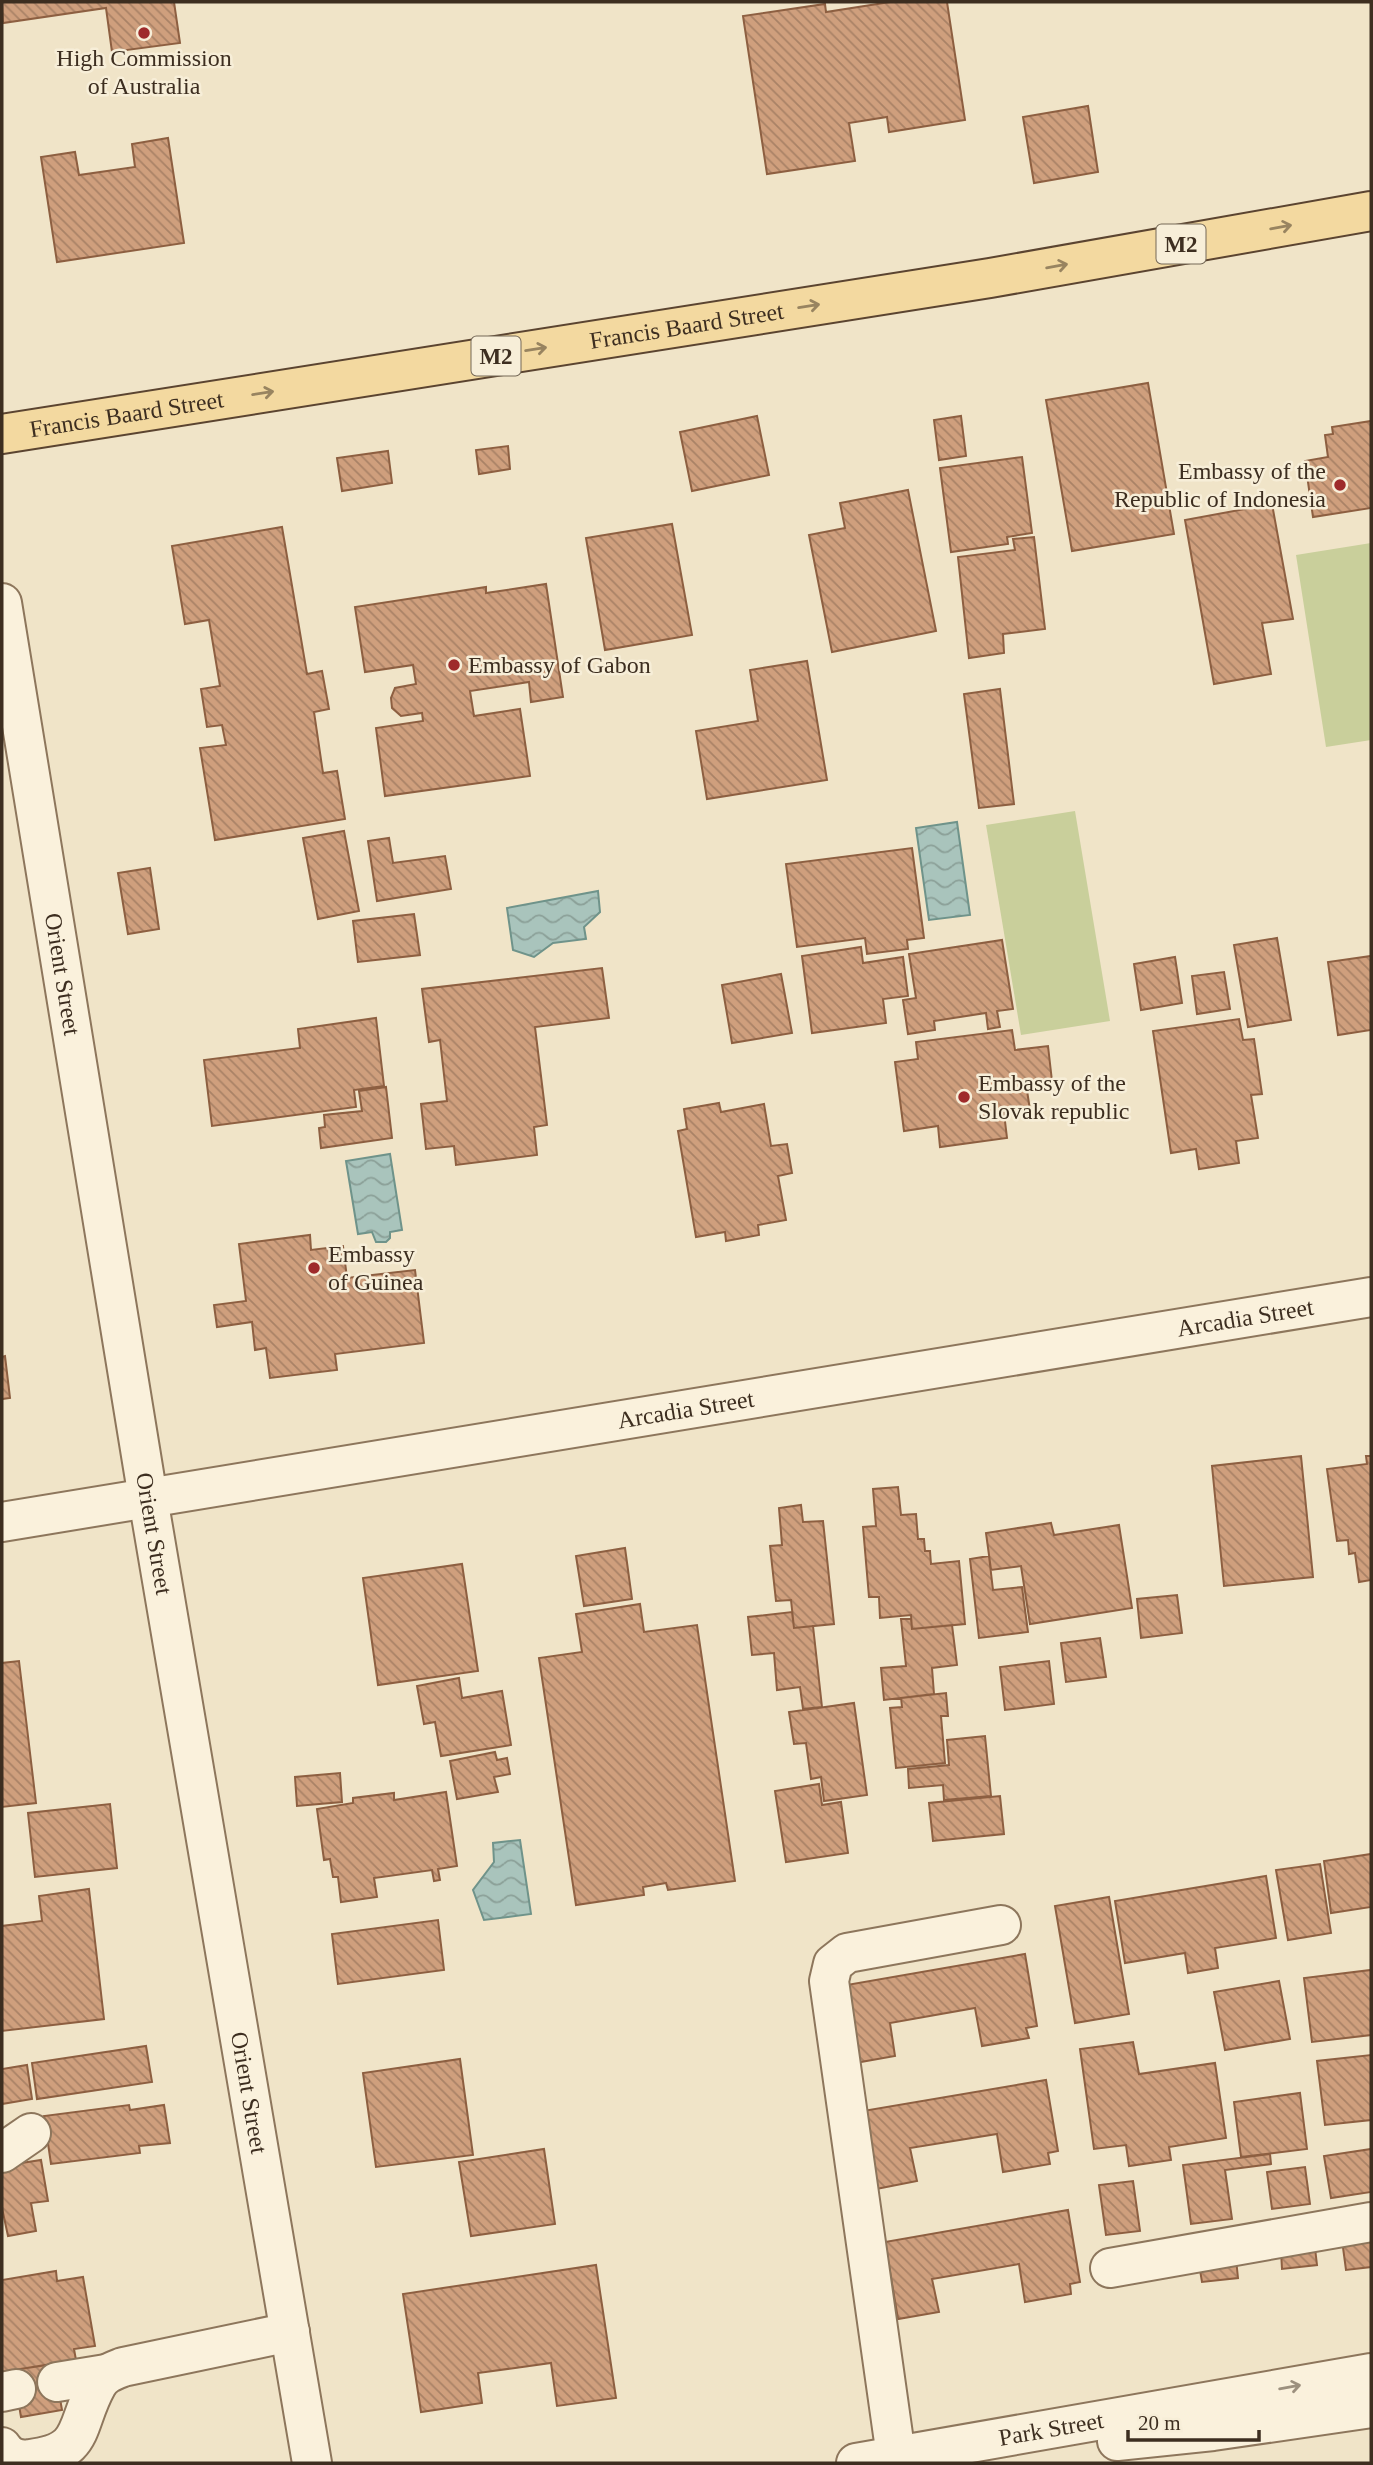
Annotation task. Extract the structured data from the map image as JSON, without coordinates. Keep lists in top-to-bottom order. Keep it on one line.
{"streets":{"main road":["M2","Francis Baard Street"],"street":["Orient Street","Arcadia Street","Park Street"]},"crossings":[["Orient Street","Arcadia Street"]],"one_way":["Francis Baard Street"],"places":["High Commission of Australia","Embassy of the Republic of Indonesia","Embassy of Gabon","Embassy of the Slovak republic","Embassy of Guinea"],"scale_bar":"20 m"}
